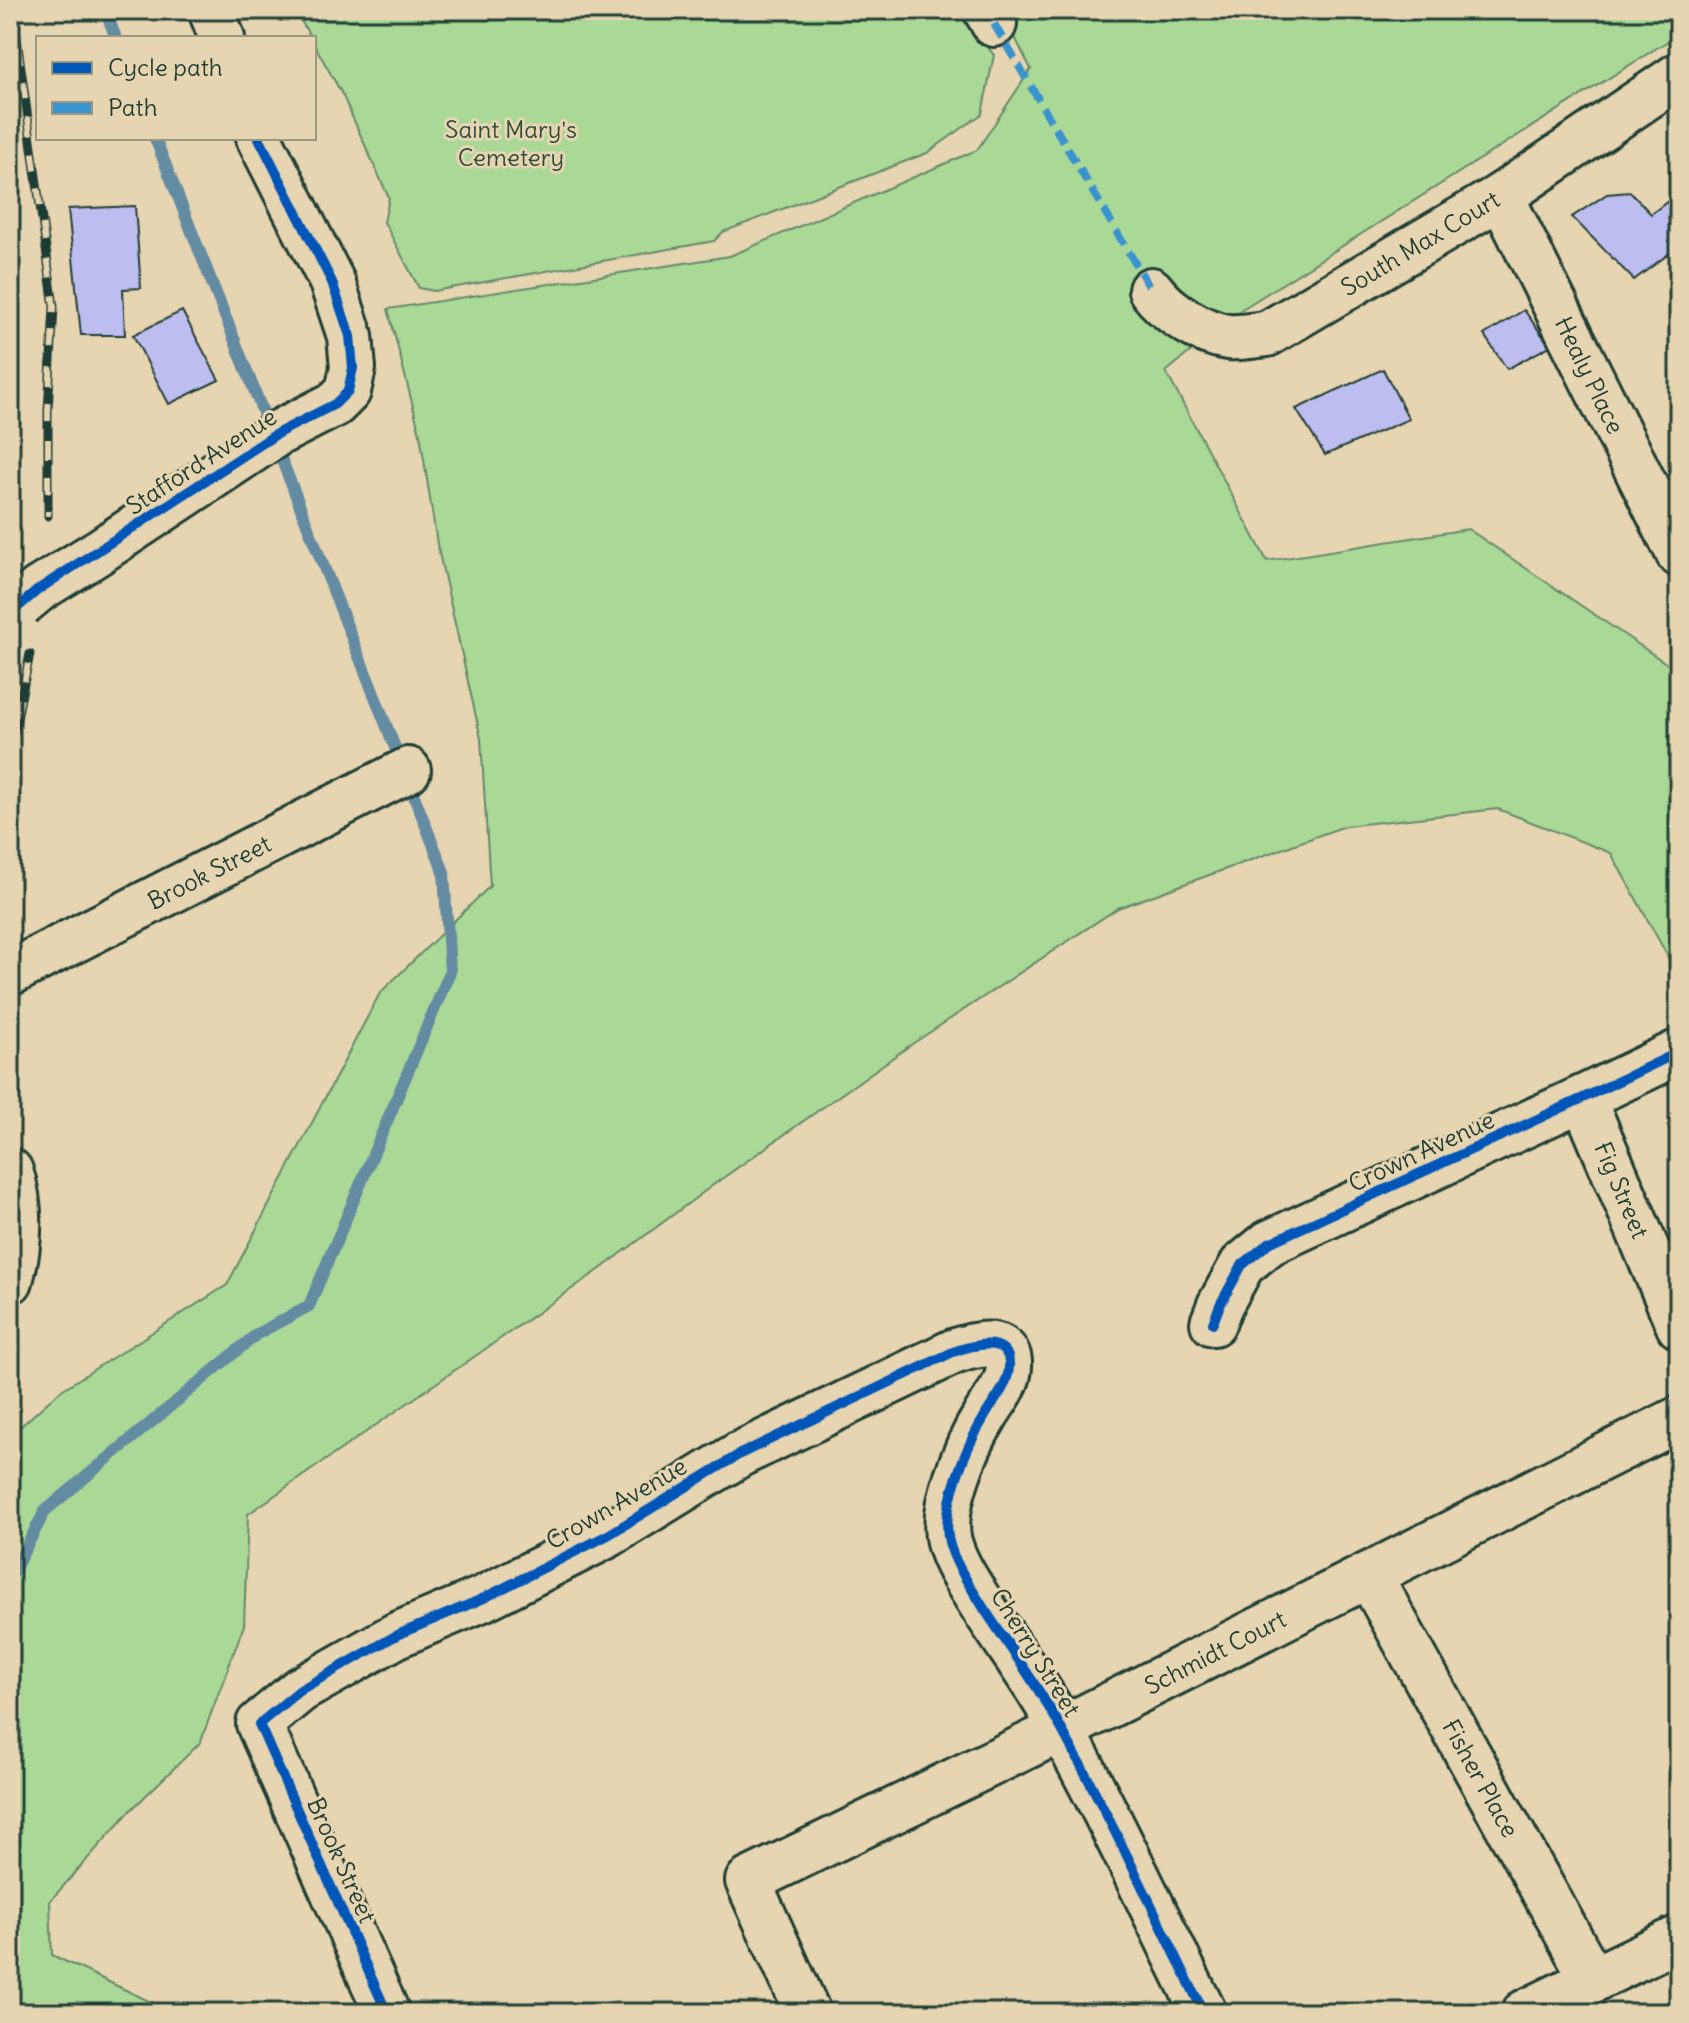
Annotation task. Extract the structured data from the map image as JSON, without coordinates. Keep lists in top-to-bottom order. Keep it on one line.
{"streets":{"street":["South Max Court","Healy Place","Stafford Avenue","Brook Street","Crown Avenue","Fig Street","Cherry Street","Schmidt Court","Fisher Place"]},"crossings":[["South Max Court","Healy Place"],["Brook Street","Crown Avenue"],["Crown Avenue","Fig Street"],["Crown Avenue","Cherry Street"],["Cherry Street","Schmidt Court"],["Schmidt Court","Fisher Place"]],"parks":["Saint Mary's Cemetery"],"legend":["Cycle path","Path"]}
